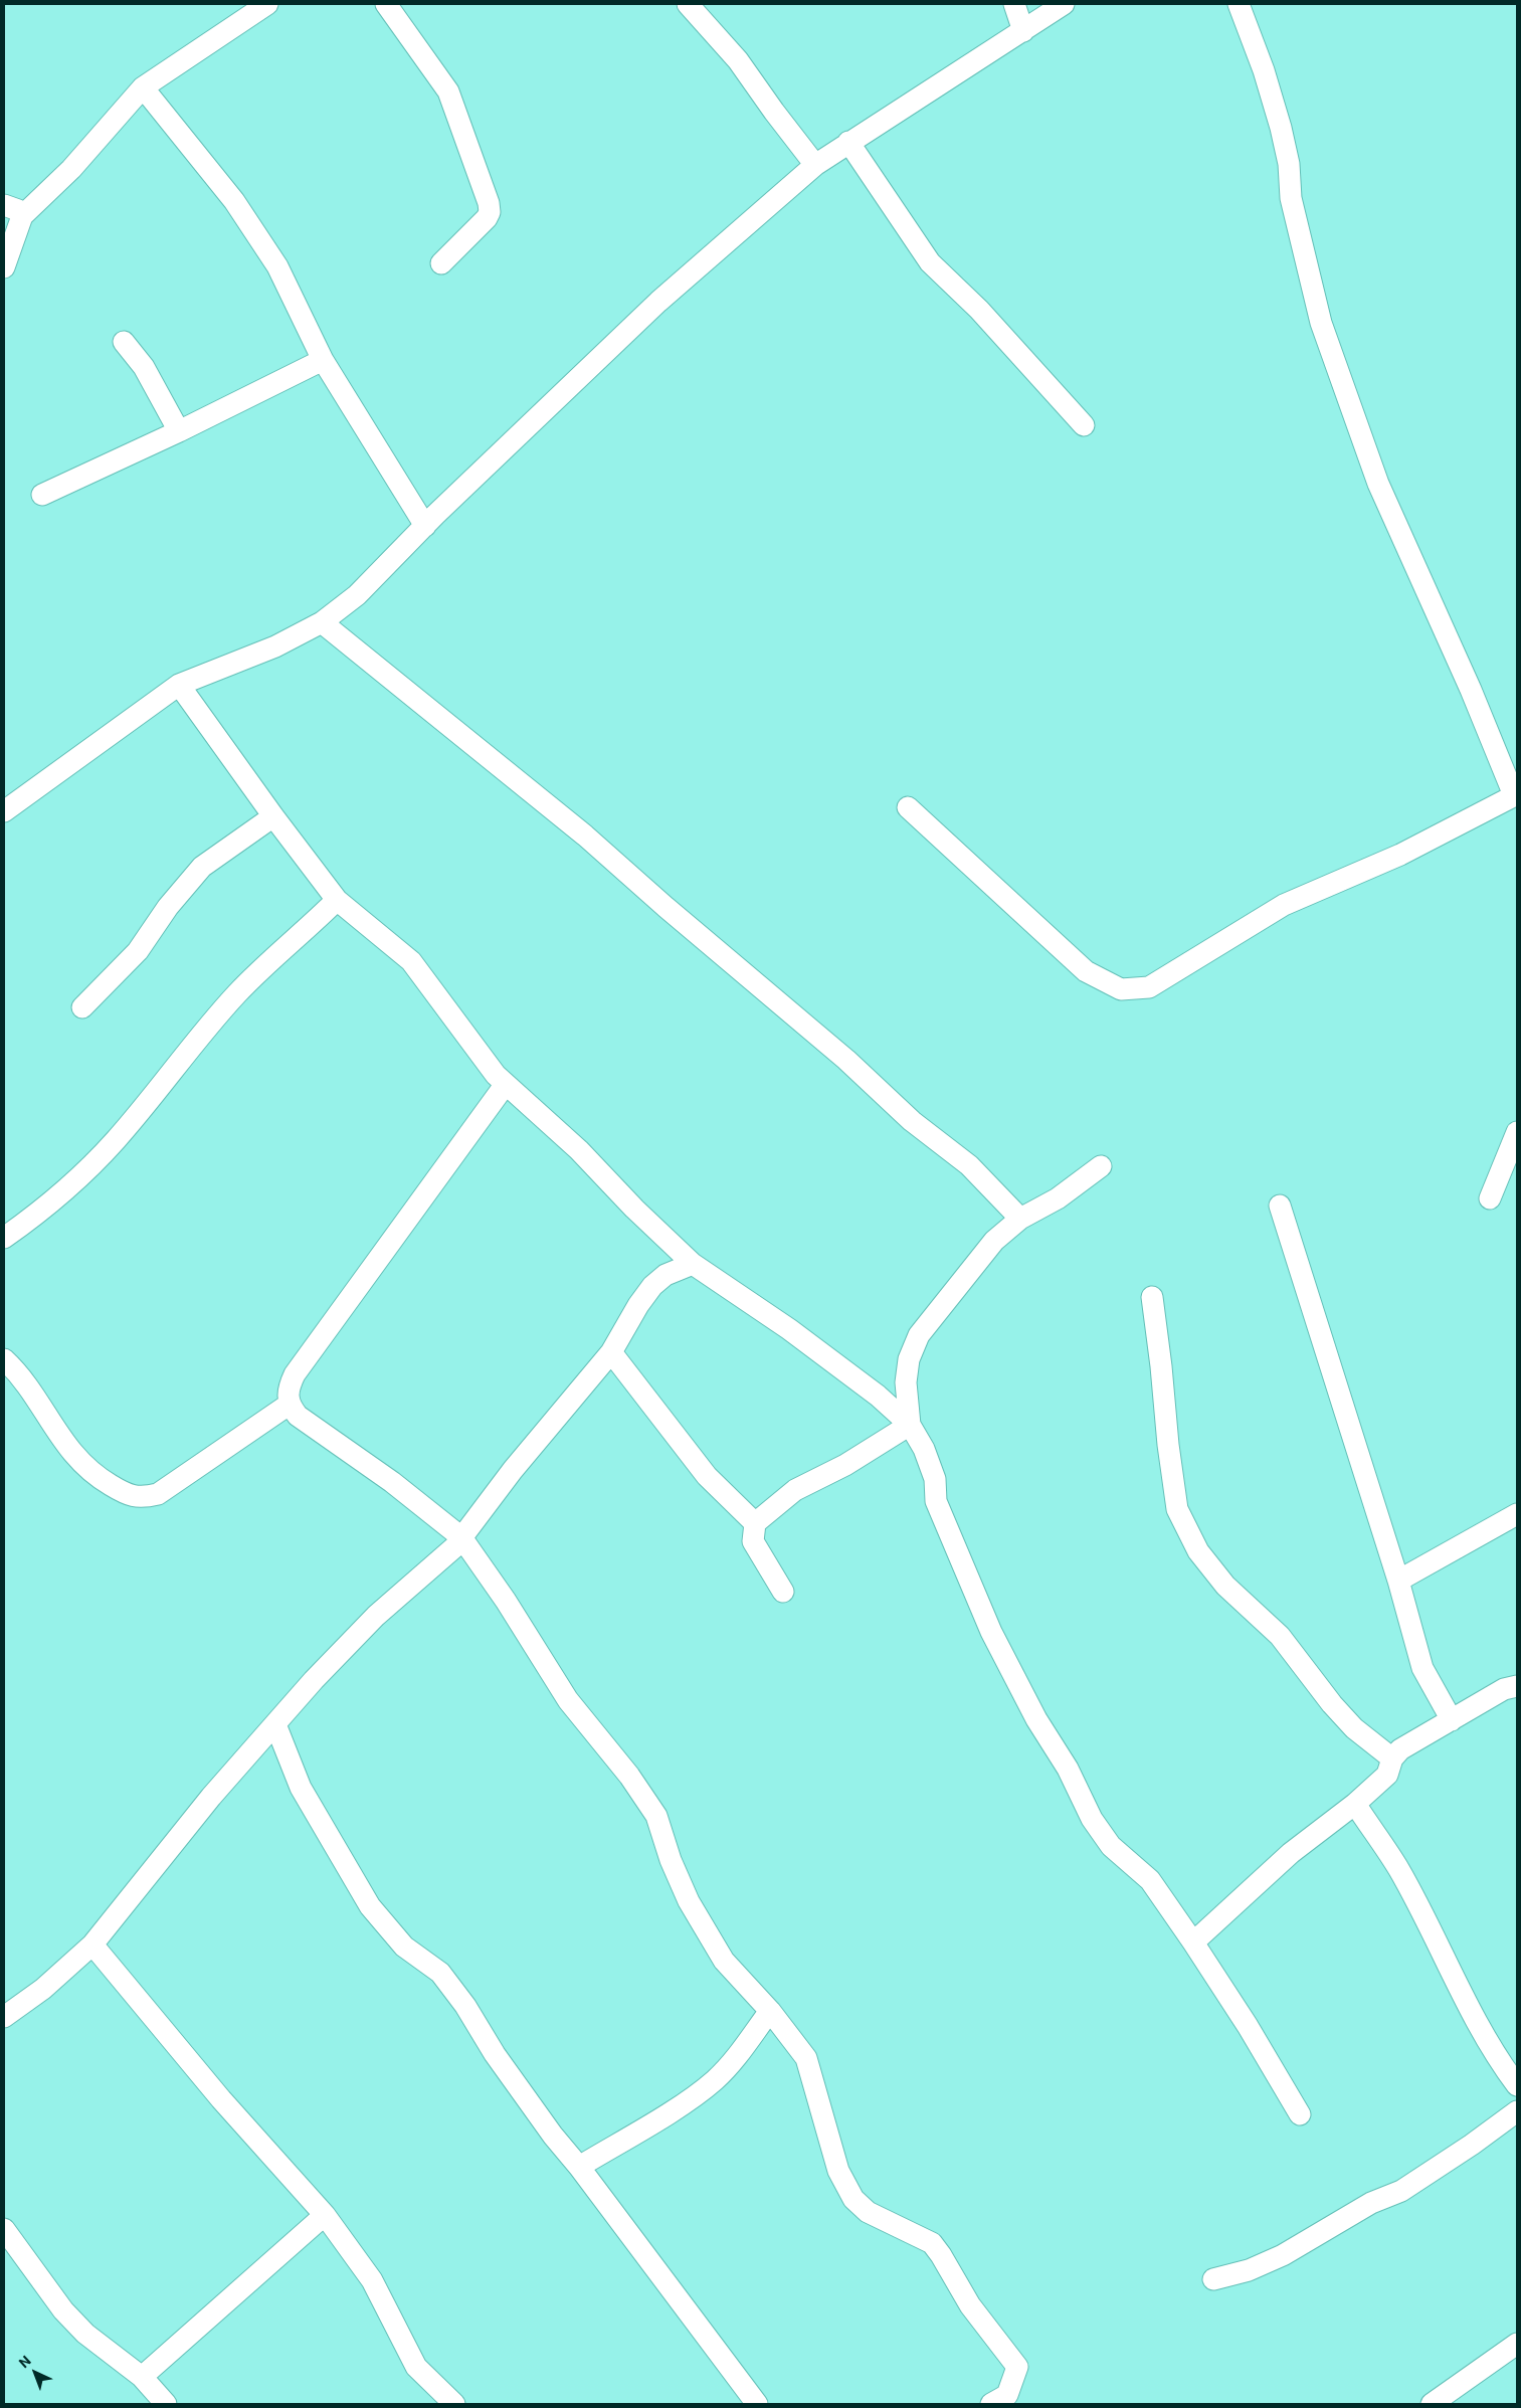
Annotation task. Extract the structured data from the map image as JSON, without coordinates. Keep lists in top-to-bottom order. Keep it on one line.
{"north":"top left"}
